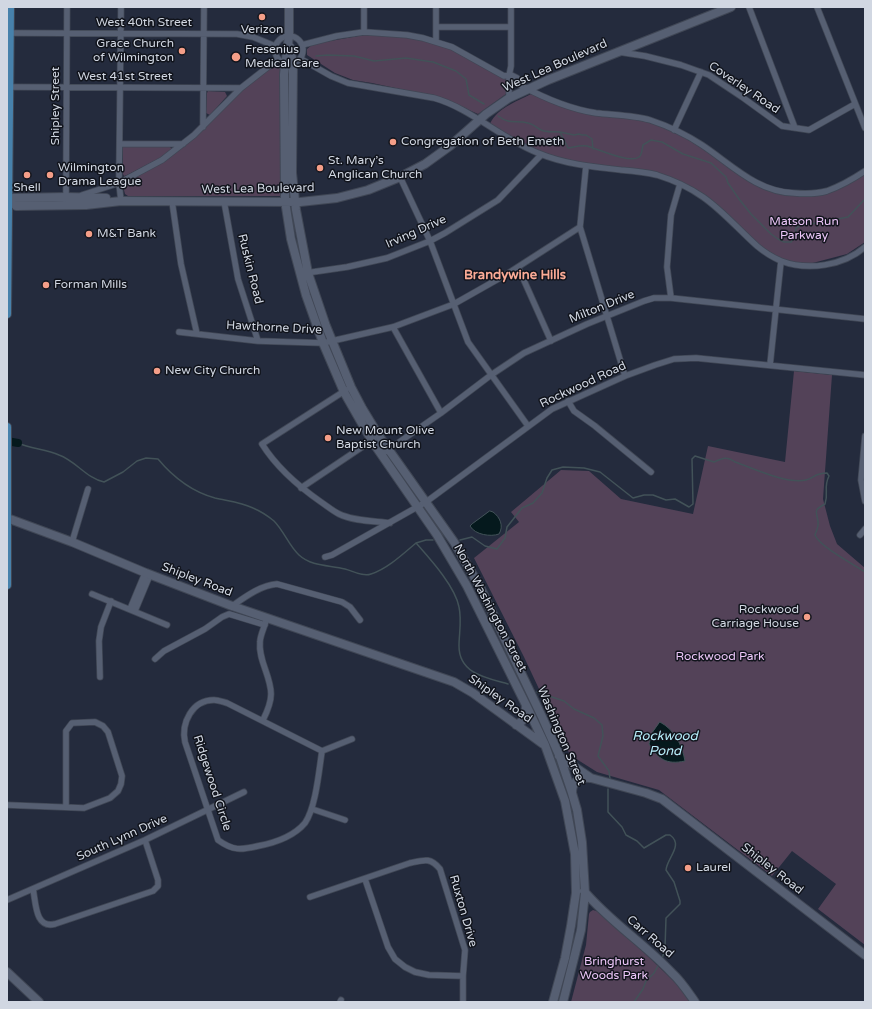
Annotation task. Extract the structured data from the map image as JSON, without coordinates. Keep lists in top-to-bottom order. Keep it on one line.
{"streets":{"main road":["West Lea Boulevard","Shipley Road","North Washington Street","Washington Street","Carr Road"],"street":["West 40th Street","West 41st Street","Coverley Road","Shipley Street","Irving Drive","Ruskin Road","Milton Drive","Hawthorne Drive","Rockwood Road","Ridgewood Circle","South Lynn Drive","Ruxton Drive"]},"crossings":[["West 40th Street","Shipley Street"],["West Lea Boulevard","Coverley Road"],["West Lea Boulevard","Shipley Street"],["West Lea Boulevard","Ruskin Road"],["West Lea Boulevard","North Washington Street"],["West 41st Street","Shipley Street"],["Irving Drive","North Washington Street"],["Ruskin Road","Hawthorne Drive"],["Milton Drive","North Washington Street"],["Hawthorne Drive","North Washington Street"],["Rockwood Road","North Washington Street"],["Rockwood Road","Washington Street"],["Shipley Road","North Washington Street"],["Shipley Road","Washington Street"],["North Washington Street","Washington Street"],["Washington Street","Carr Road"],["Ridgewood Circle","South Lynn Drive"]],"districts":["Brandywine Hills"],"water":["Rockwood Pond"],"parks":["Matson Run Parkway","Rockwood Park","Bringhurst Woods Park"],"places":["Verizon","Grace Church of Wilmington","Fresenius Medical Care","Congregation of Beth Emeth","St. Mary’s Anglican Church","Shell","Wilmington Drama League","M&T Bank","Forman Mills","New City Church","New Mount Olive Baptist Church","Rockwood Carriage House","Laurel"]}
